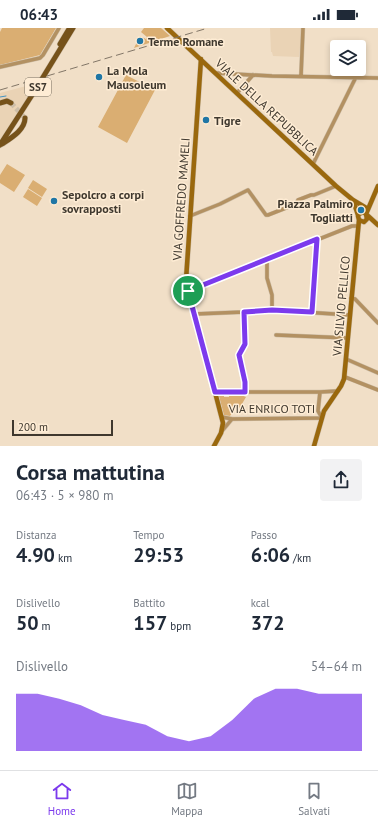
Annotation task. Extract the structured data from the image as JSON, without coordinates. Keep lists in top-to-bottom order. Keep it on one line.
{"streets":{"main road":["SS7"],"street":["VIALE DELLA REPUBBLICA","VIA GOFFREDO MAMELI","VIA SILVIO PELLICO","VIA ENRICO TOTI"]},"crossings":[["VIALE DELLA REPUBBLICA","VIA GOFFREDO MAMELI"],["VIA GOFFREDO MAMELI","VIA ENRICO TOTI"],["VIA SILVIO PELLICO","VIA ENRICO TOTI"]],"places":["Terme Romane","La Mola Mausoleum","Tigre","Sepolcro a corpi sovrapposti","Piazza Palmiro Togliatti"],"scale_bar":"200 m","page":{"status":"06:43","scale":"200 m","heading":["Corsa mattutina","06:43 · 5 × 980 m"],"stats":[["Distanza","4.90 km"],["Tempo","29:53"],["Passo","6:06 /km"],["Dislivello","50 m"],["Battito","157 bpm"],["kcal","372"]],"chart":["Dislivello","54–64 m"],"tabs":["Home","Mappa","Salvati"]}}
